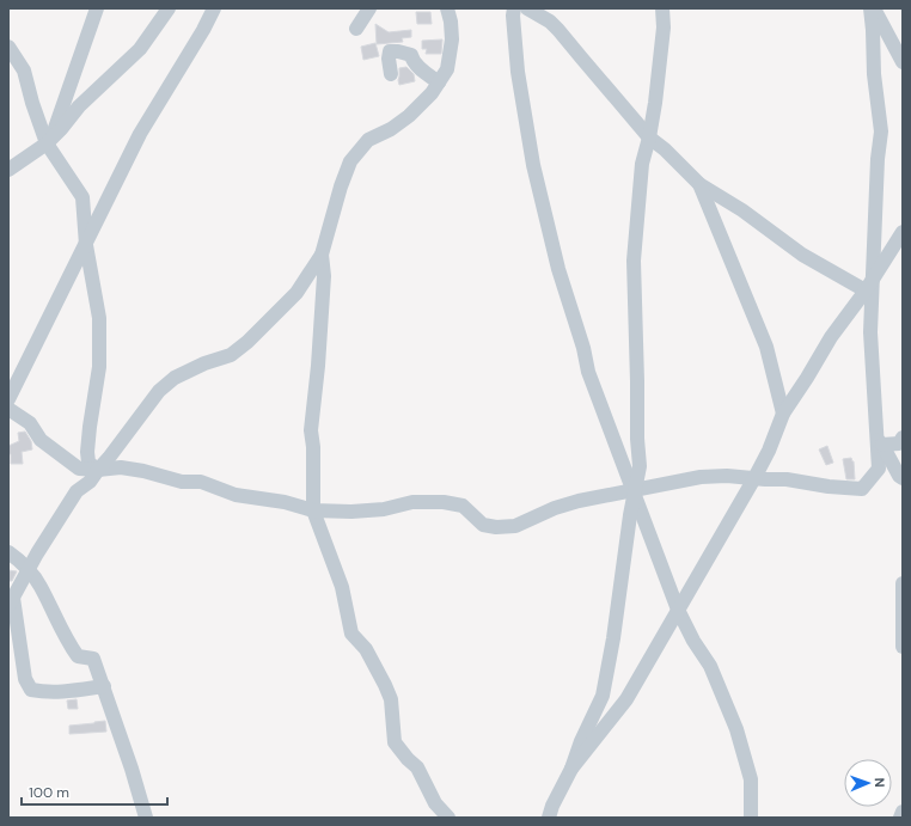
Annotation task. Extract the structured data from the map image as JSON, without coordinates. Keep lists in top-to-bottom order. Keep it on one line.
{"scale_bar":"100 m","north":"right"}
